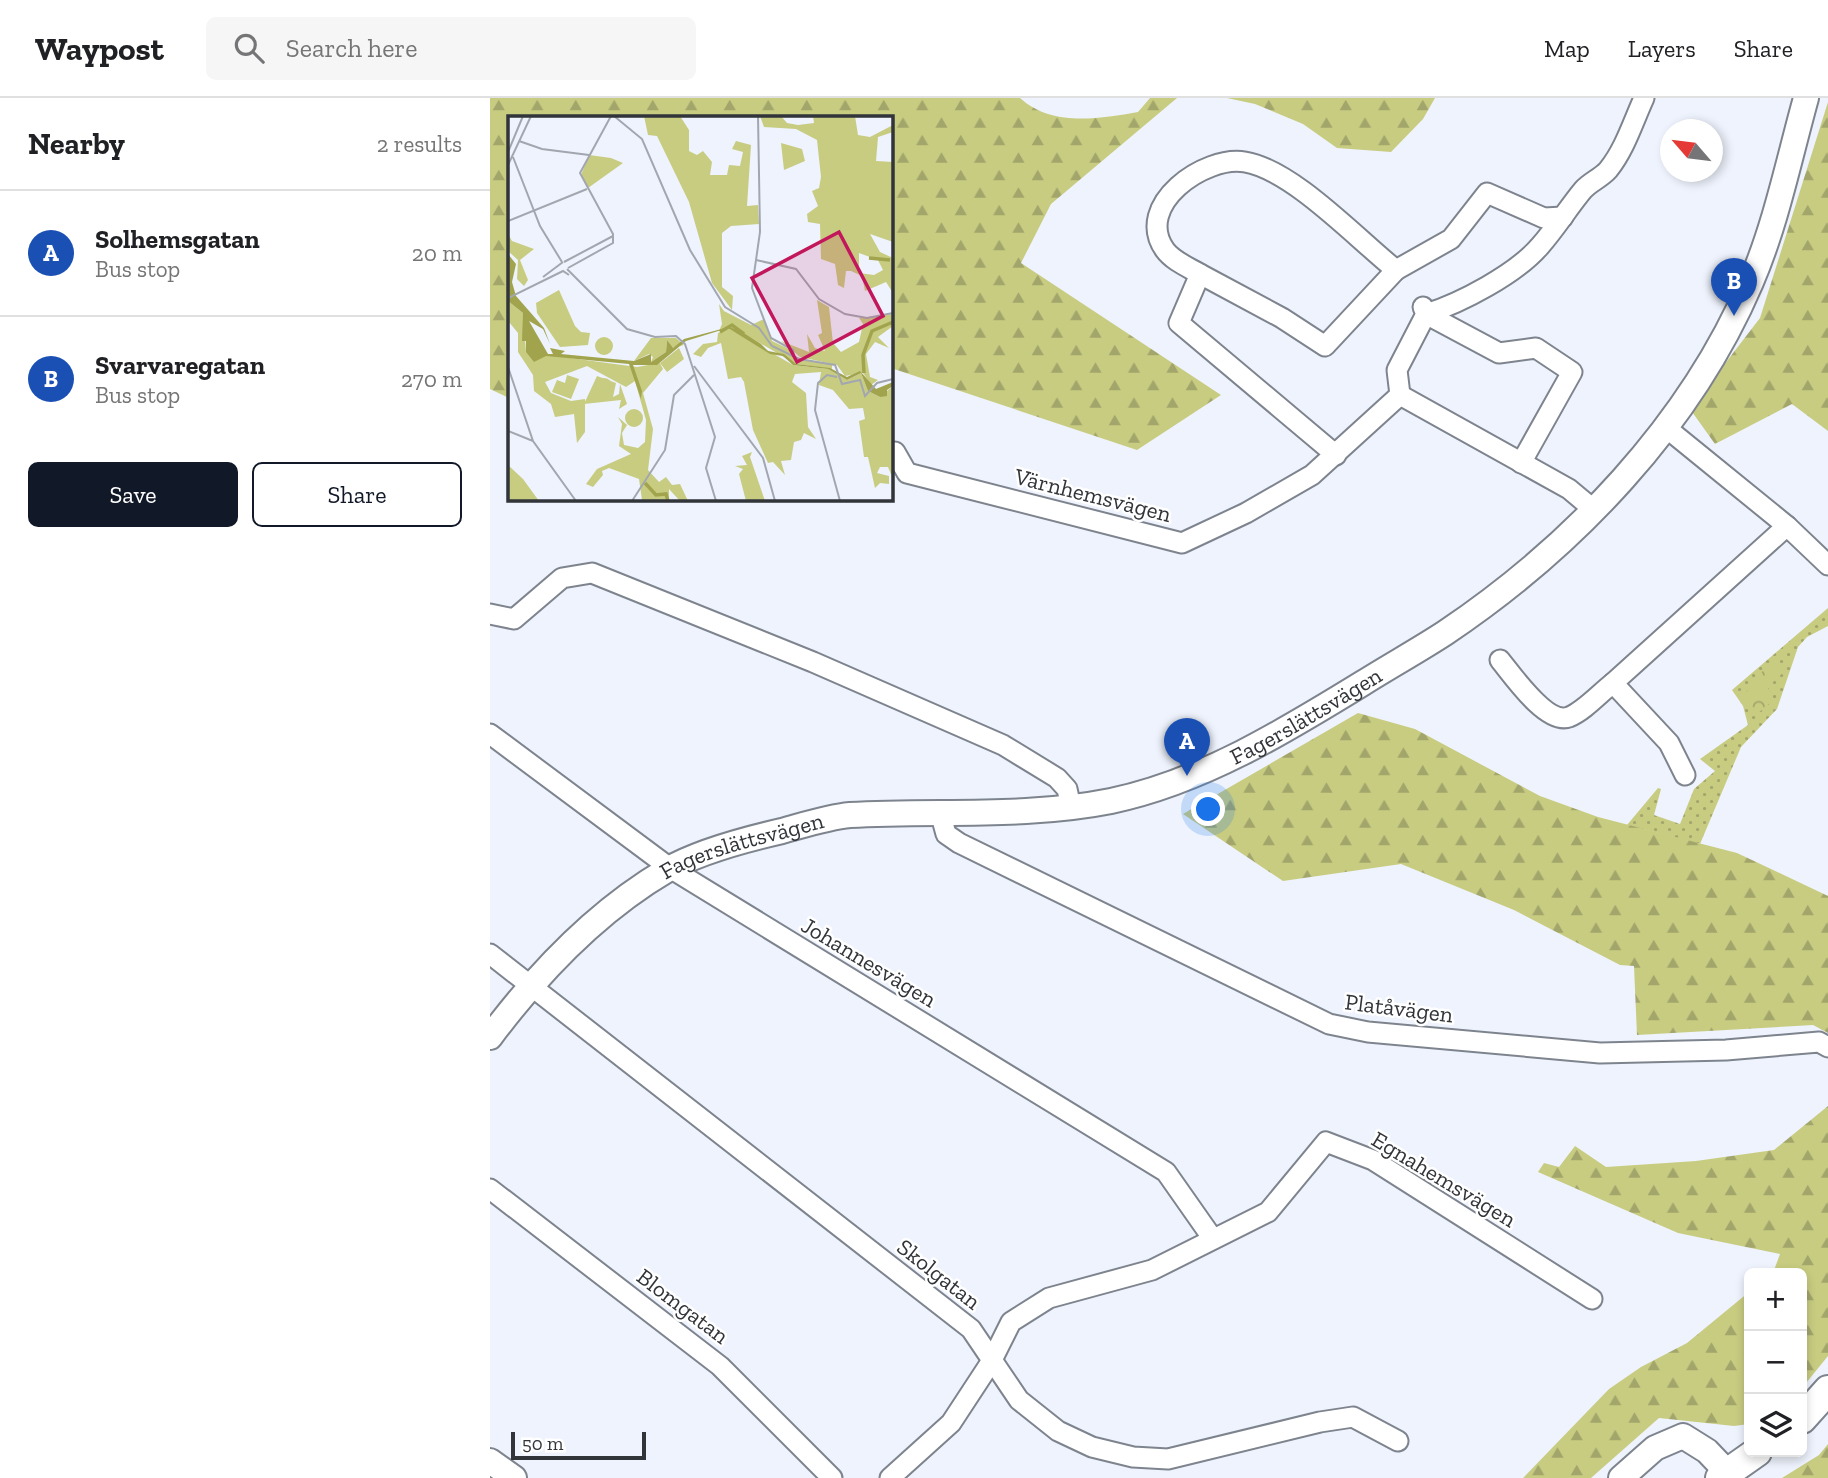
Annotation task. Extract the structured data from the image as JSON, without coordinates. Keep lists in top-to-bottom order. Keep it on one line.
{"streets":{"street":["Värnhemsvägen","Fagerslättsvägen","Johannesvägen","Platåvägen","Egnahemsvägen","Skolgatan","Blomgatan"]},"crossings":[["Fagerslättsvägen","Johannesvägen"],["Fagerslättsvägen","Platåvägen"],["Fagerslättsvägen","Skolgatan"],["Johannesvägen","Egnahemsvägen"],["Egnahemsvägen","Skolgatan"]],"scale_bar":"50 m","north":"top left","page":{"header":"Waypost","search":"Search here","nav":["Map","Layers","Share"],"heading":["Nearby","2 results"],"list":[{"mark":"A","name":"Solhemsgatan","note":"Bus stop","value":"20 m"},{"mark":"B","name":"Svarvaregatan","note":"Bus stop","value":"270 m"}],"pins":["B","A"],"buttons":["Save","Share"],"map_buttons":["+","−"],"scale":"50 m"}}
